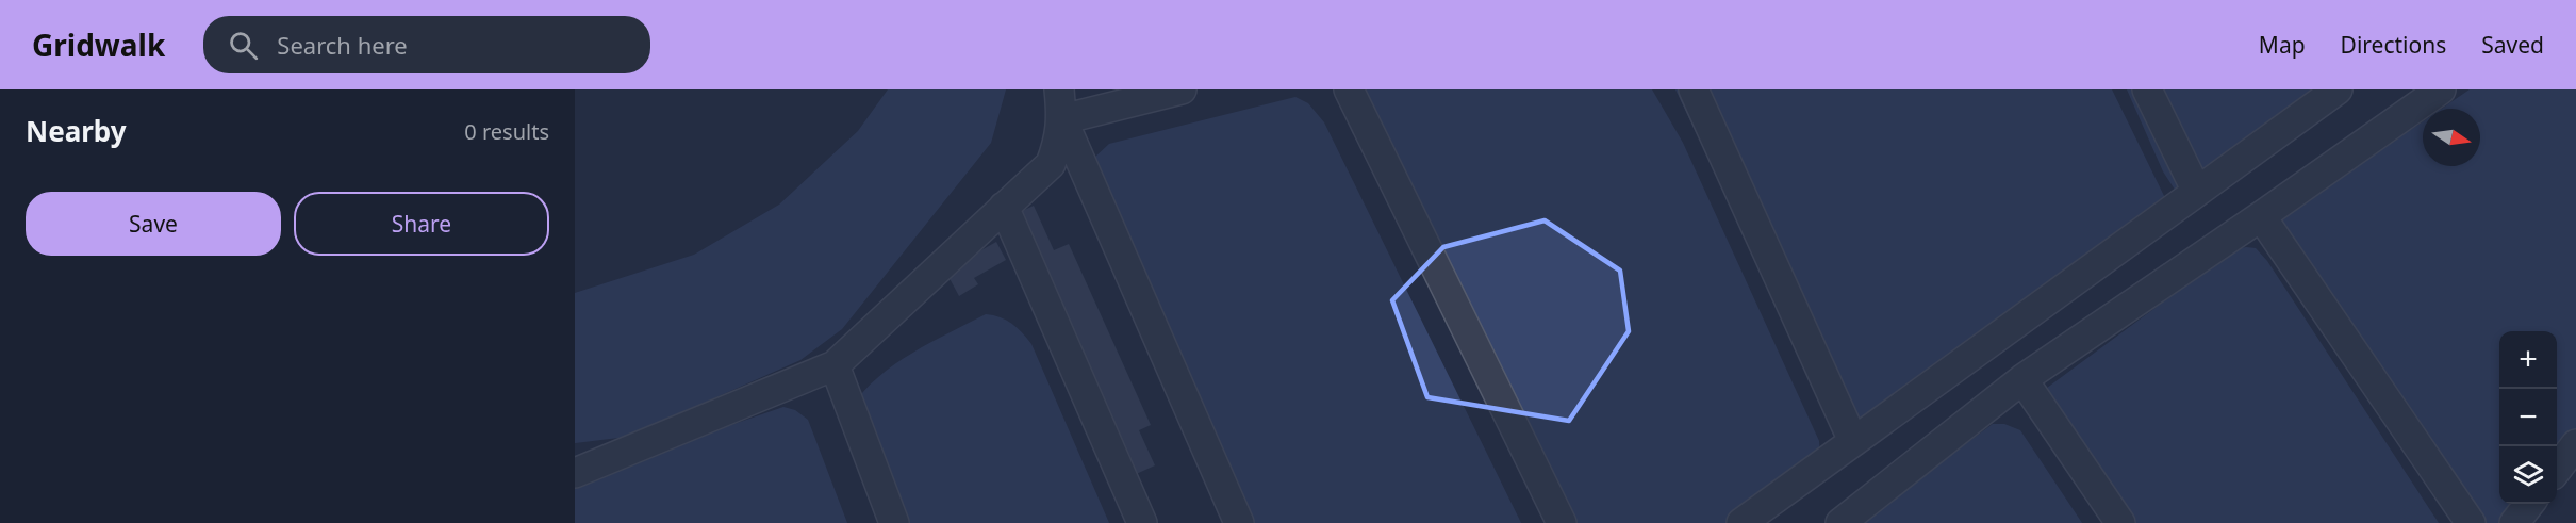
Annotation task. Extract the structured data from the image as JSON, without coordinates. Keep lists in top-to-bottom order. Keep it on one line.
{"north":"right","page":{"header":"Gridwalk","search":"Search here","nav":["Map","Directions","Saved"],"heading":["Nearby","0 results"],"buttons":["Save","Share"],"map_buttons":["+","−"]}}
